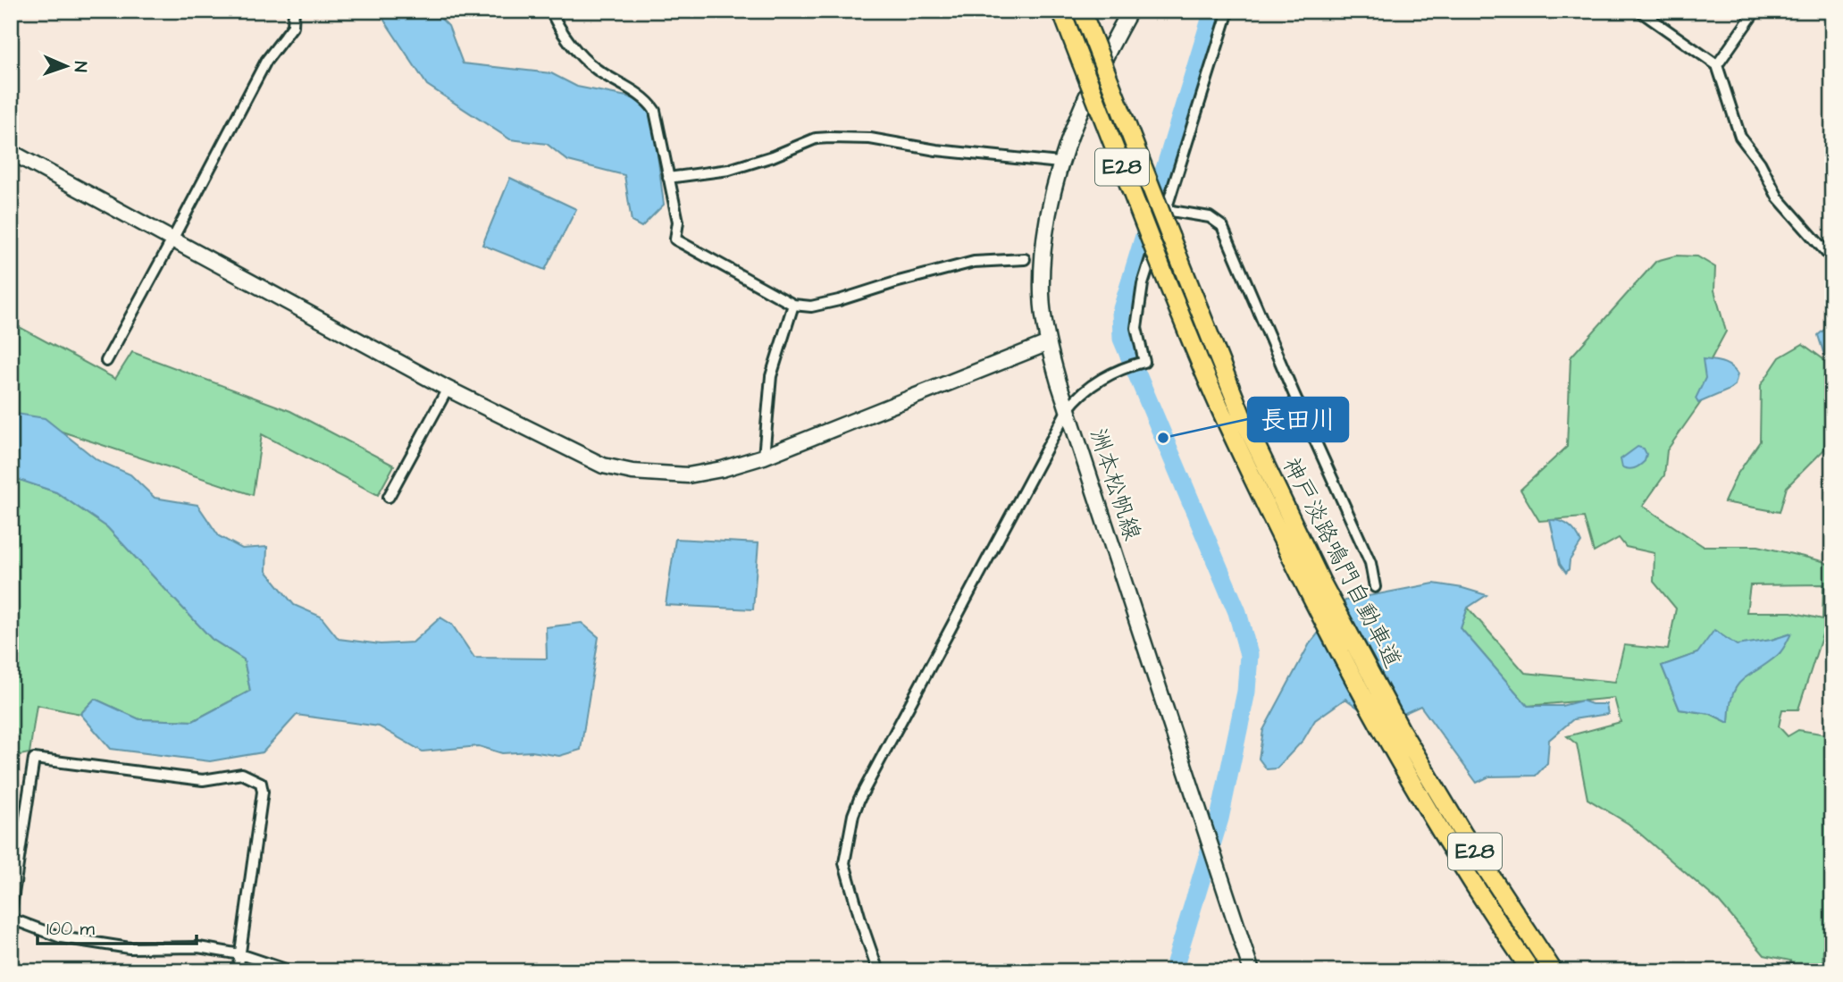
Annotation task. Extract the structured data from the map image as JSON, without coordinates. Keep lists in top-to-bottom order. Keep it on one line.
{"streets":{"highway":["E28","神戸淡路鳴門自動車道"],"street":["洲本松帆線"]},"places":["長田川"],"scale_bar":"100 m","north":"right"}
